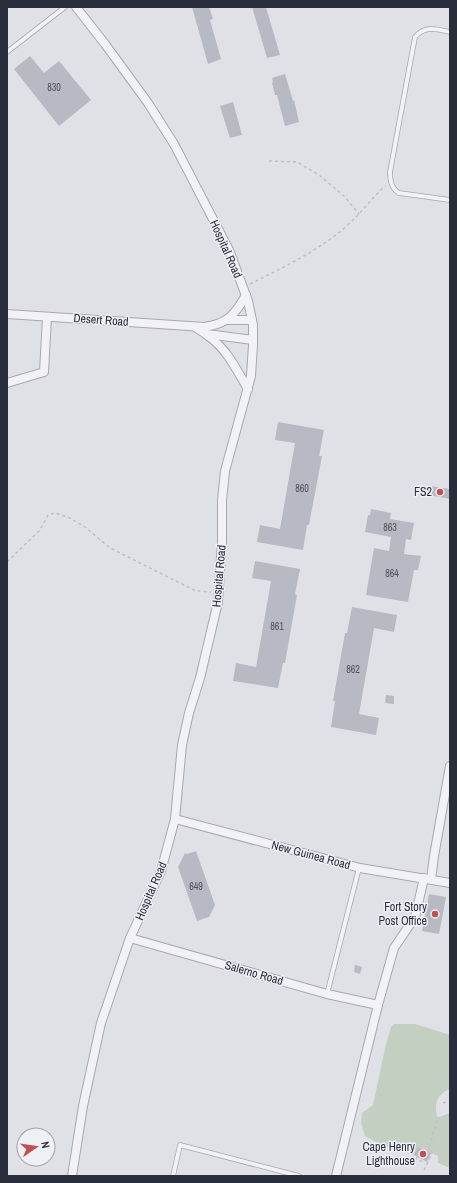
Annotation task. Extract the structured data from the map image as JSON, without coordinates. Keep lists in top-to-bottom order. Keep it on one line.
{"streets":{"street":["Hospital Road","Desert Road","New Guinea Road","Salerno Road"]},"crossings":[["Hospital Road","Desert Road"],["Hospital Road","New Guinea Road"],["Hospital Road","Salerno Road"]],"places":["FS2","Fort Story Post Office","Cape Henry Lighthouse"],"house_numbers":["830","860","863","864","861","862","649"],"north":"right"}
